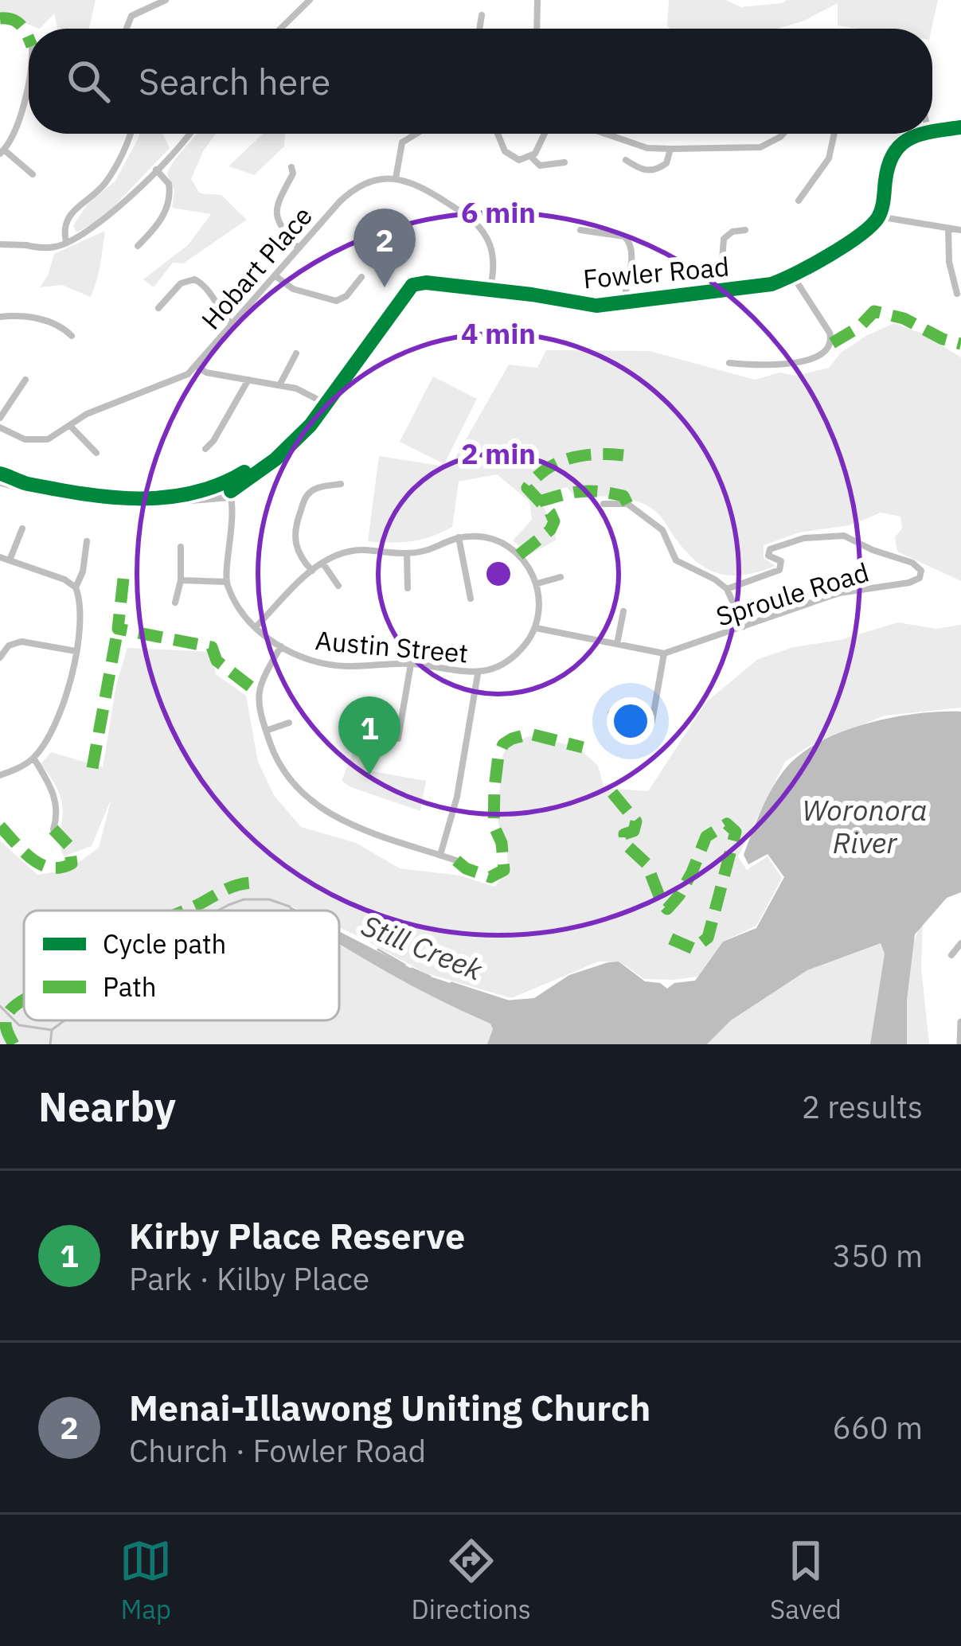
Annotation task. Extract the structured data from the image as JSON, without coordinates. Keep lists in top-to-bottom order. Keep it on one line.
{"streets":{"street":["Hobart Place","Fowler Road","Sproule Road","Austin Street"]},"water":["Woronora River","Still Creek"],"legend":["Cycle path","Path"],"page":{"search":"Search here","pins":["2","1"],"heading":["Nearby","2 results"],"list":[{"mark":"1","name":"Kirby Place Reserve","note":"Park · Kilby Place","value":"350 m"},{"mark":"2","name":"Menai-Illawong Uniting Church","note":"Church · Fowler Road","value":"660 m"}],"nav":["Map","Directions","Saved"]},"rings":["6 min","4 min","2 min"]}
